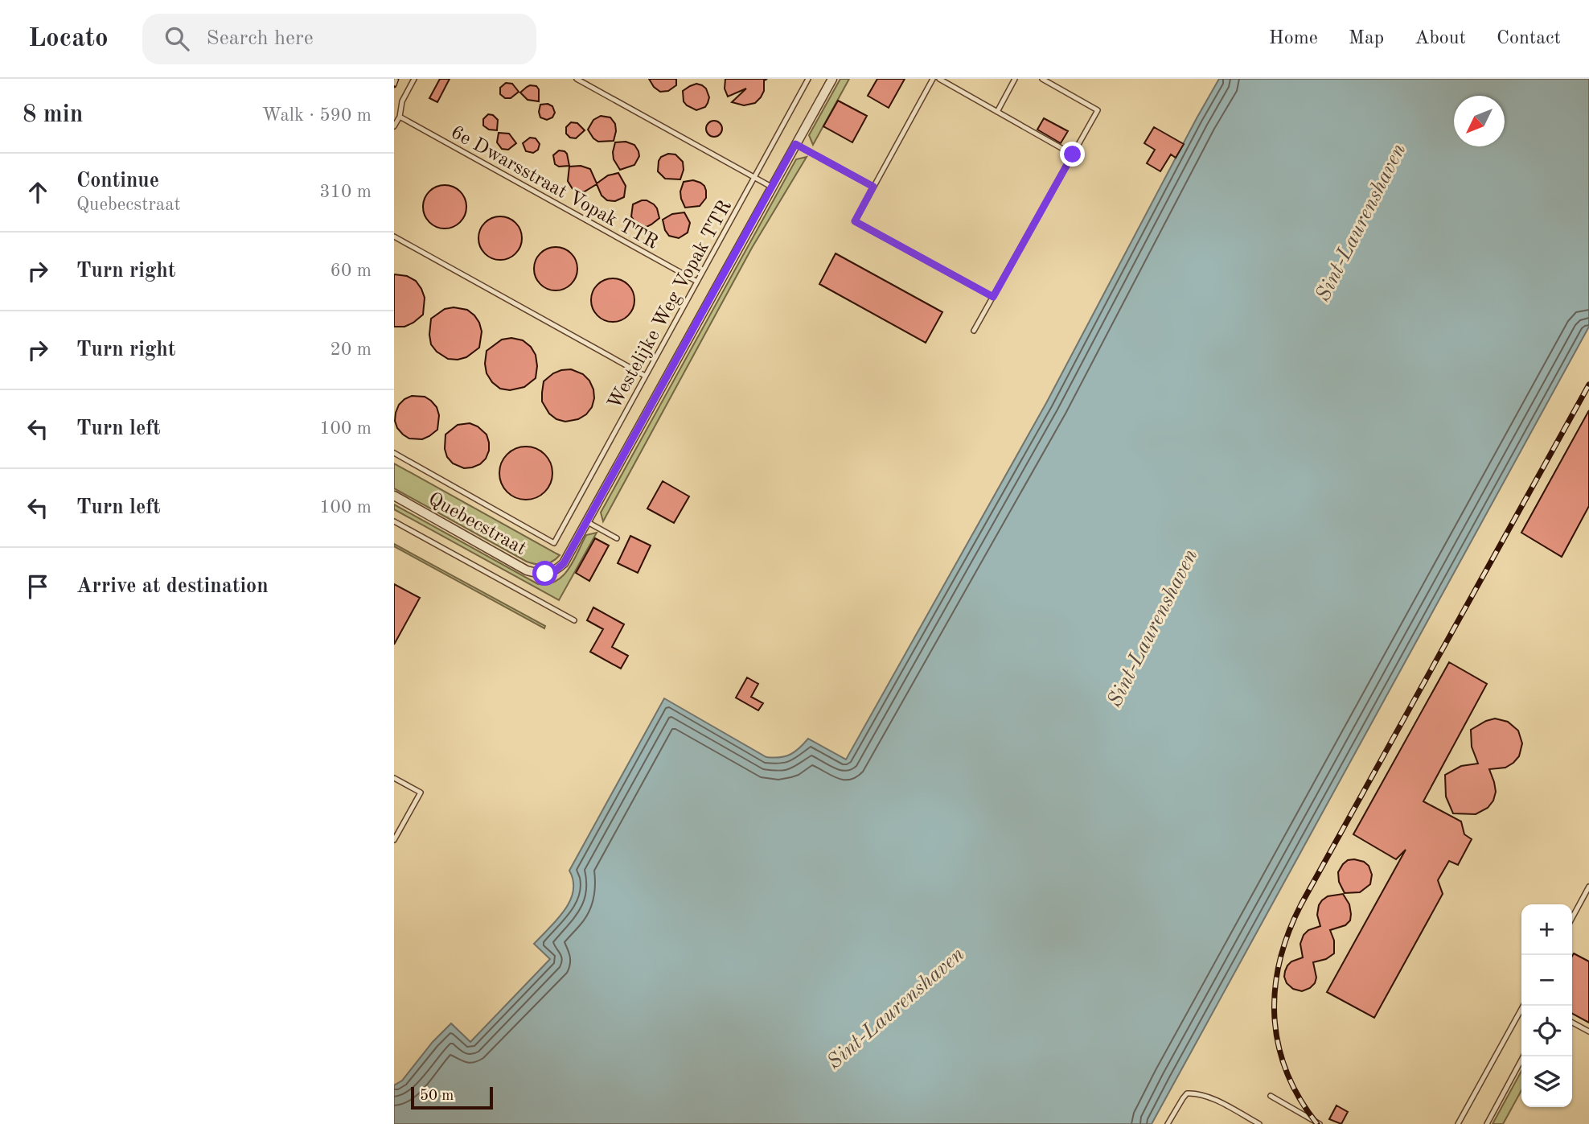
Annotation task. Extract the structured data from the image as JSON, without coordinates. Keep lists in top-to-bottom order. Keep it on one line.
{"streets":{"street":["Quebecstraat"],"lane":["6e Dwarsstraat Vopak TTR","Westelijke Weg Vopak TTR"]},"crossings":[["6e Dwarsstraat Vopak TTR","Westelijke Weg Vopak TTR"]],"water":["Sint-Laurenshaven"],"scale_bar":"50 m","north":"bottom left","page":{"header":"Locato","search":"Search here","nav":["Home","Map","About","Contact"],"heading":["8 min","Walk · 590 m"],"list":[["Continue","Quebecstraat","310 m"],["Turn right","60 m"],["Turn right","20 m"],["Turn left","100 m"],["Turn left","100 m"],"Arrive at destination"],"map_buttons":["+","−"],"scale":"50 m"}}
